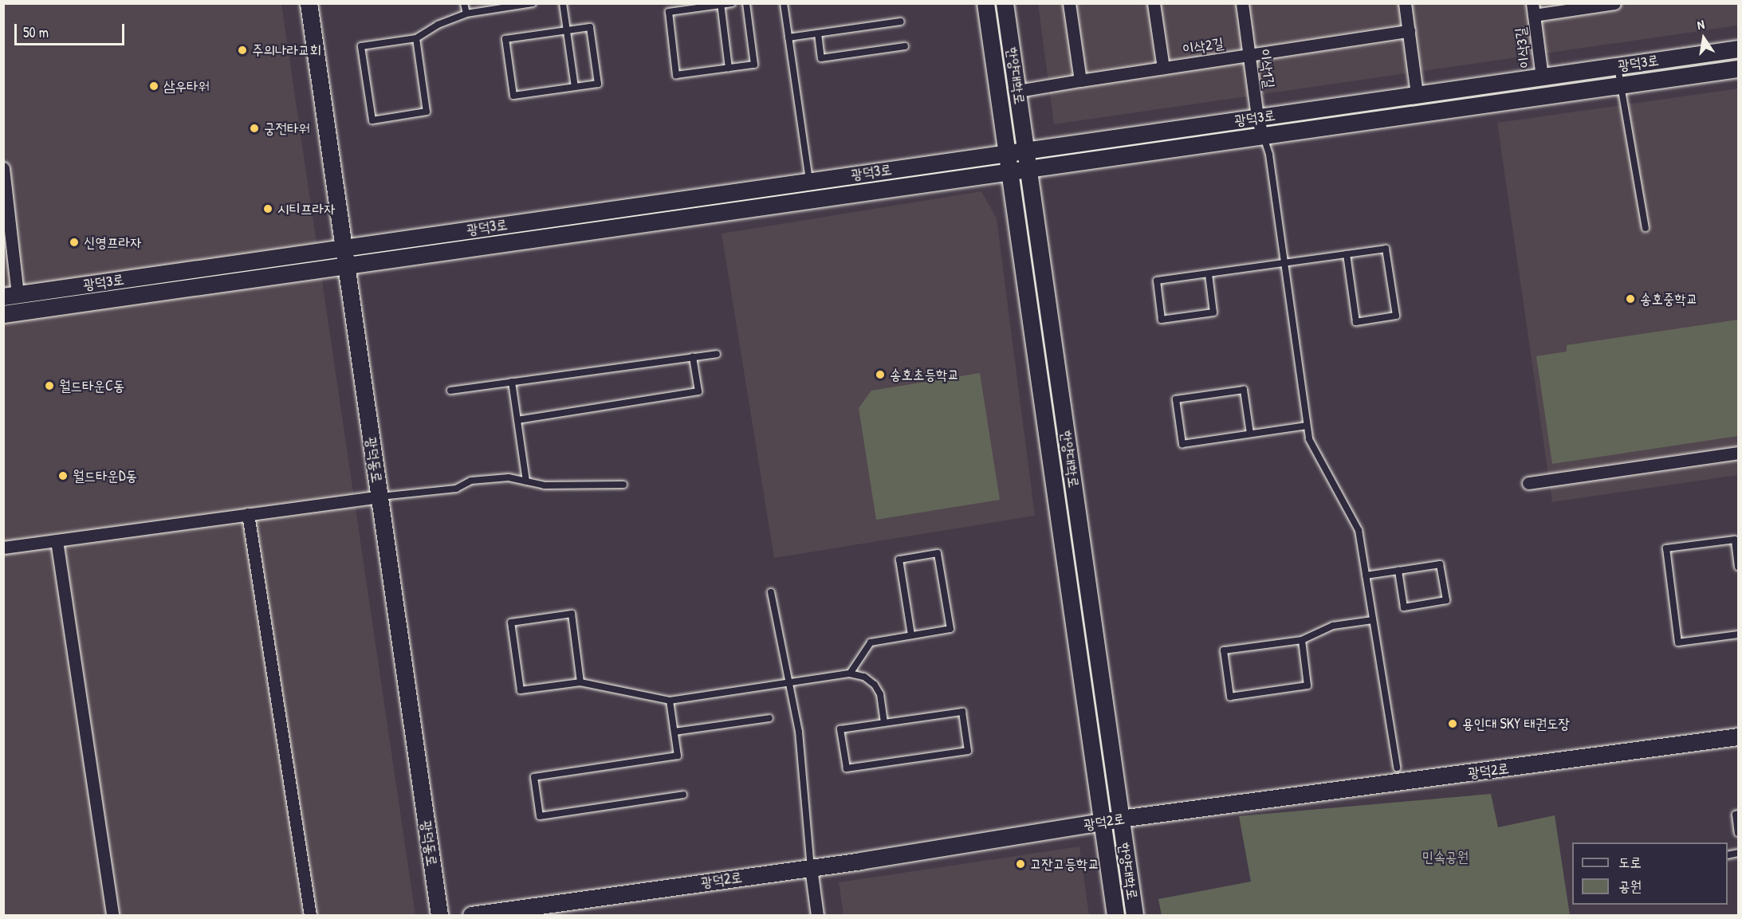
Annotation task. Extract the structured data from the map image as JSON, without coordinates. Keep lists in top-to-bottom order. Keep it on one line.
{"streets":{"street":["이삭2길","이삭3길","광덕3로","이삭1길","한양대학로","광덕동로","광덕2로"]},"crossings":[["이삭2길","이삭1길"],["이삭2길","한양대학로"],["이삭3길","광덕3로"],["광덕3로","이삭1길"],["광덕3로","한양대학로"],["광덕3로","광덕동로"],["한양대학로","광덕2로"]],"parks":["민속공원"],"places":["주의나라교회","삼우타워","궁전타워","시티프라자","신영프라자","송호중학교","송호초등학교","월드타운C동","월드타운D동","용인대 SKY 태권도장","고잔고등학교"],"legend":["도로","공원"],"scale_bar":"50 m","north":"top"}
